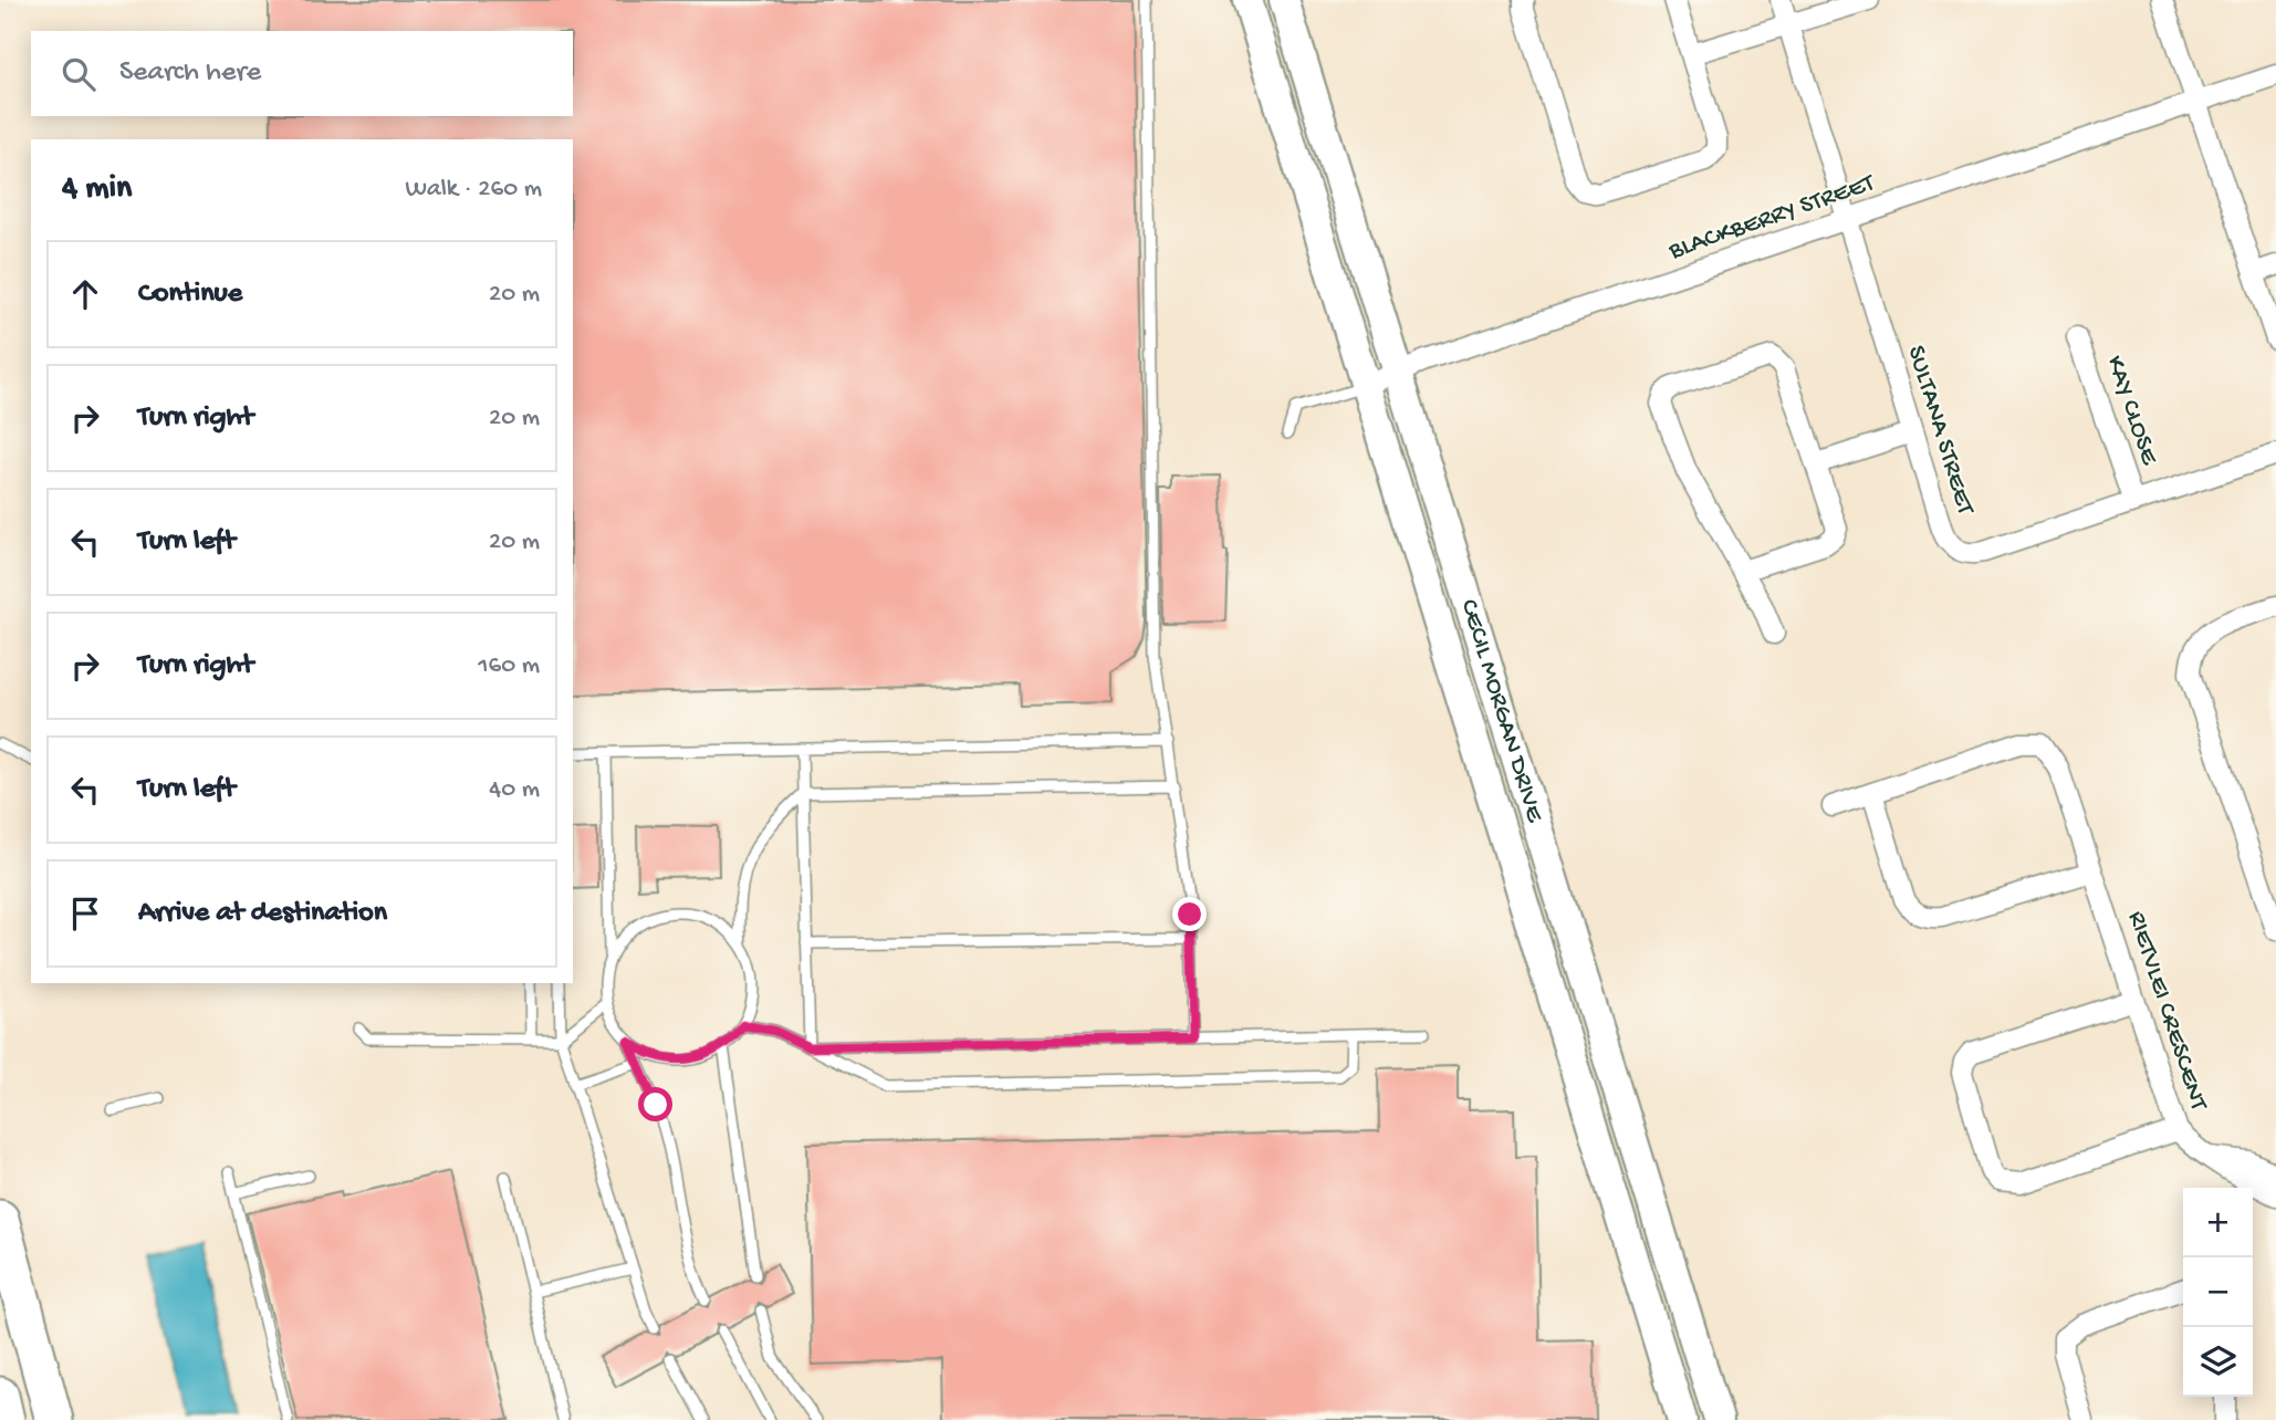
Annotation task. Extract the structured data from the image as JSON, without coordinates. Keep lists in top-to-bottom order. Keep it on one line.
{"streets":{"street":["BLACKBERRY STREET","KAY CLOSE","SULTANA STREET","CECIL MORGAN DRIVE","RIETVLEI CRESCENT"]},"crossings":[["BLACKBERRY STREET","SULTANA STREET"],["BLACKBERRY STREET","CECIL MORGAN DRIVE"],["KAY CLOSE","SULTANA STREET"]],"page":{"search":"Search here","heading":["4 min","Walk · 260 m"],"list":[["Continue","20 m"],["Turn right","20 m"],["Turn left","20 m"],["Turn right","160 m"],["Turn left","40 m"],"Arrive at destination"],"map_buttons":["+","−"]}}
